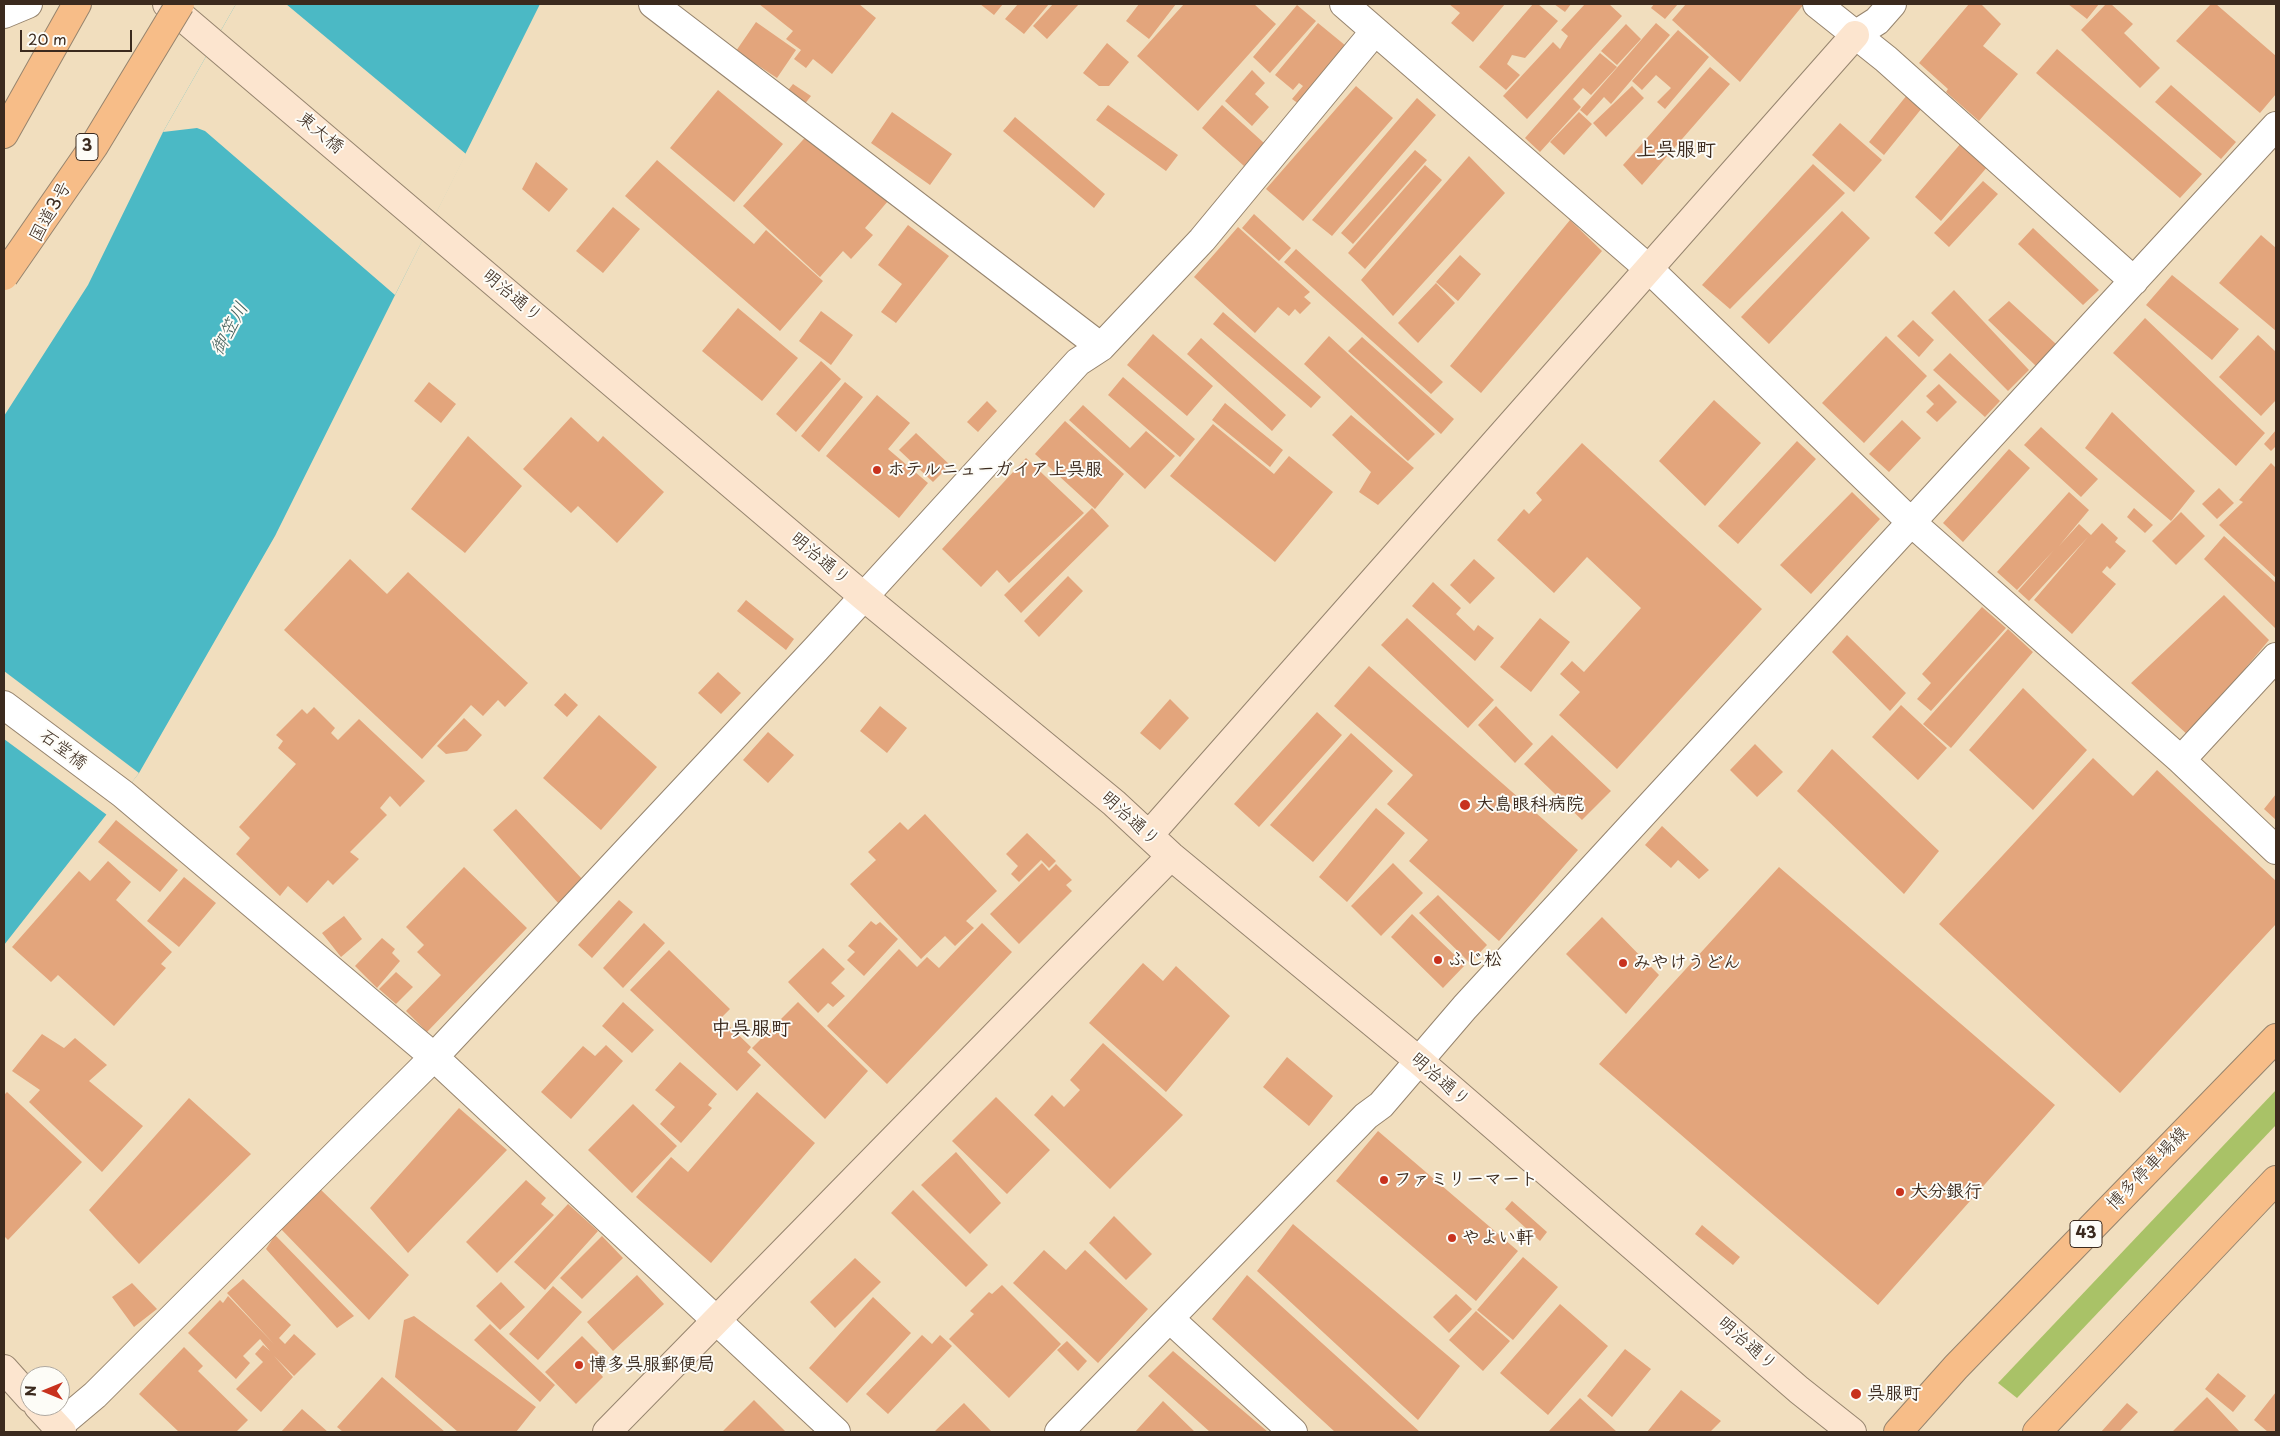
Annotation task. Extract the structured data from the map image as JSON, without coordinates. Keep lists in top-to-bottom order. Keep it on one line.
{"streets":{"main road":["3","国道3号","博多停車場線","43"],"street":["東大橋","明治通り","石堂橋"]},"crossings":[["東大橋","国道3号"],["東大橋","明治通り"]],"districts":["上呉服町","中呉服町"],"water":["御笠川"],"places":["ホテルニューガイア上呉服","大島眼科病院","ふじ松","みやけうどん","ファミリーマート","大分銀行","やよい軒","博多呉服郵便局","呉服町"],"scale_bar":"20 m","north":"left"}
